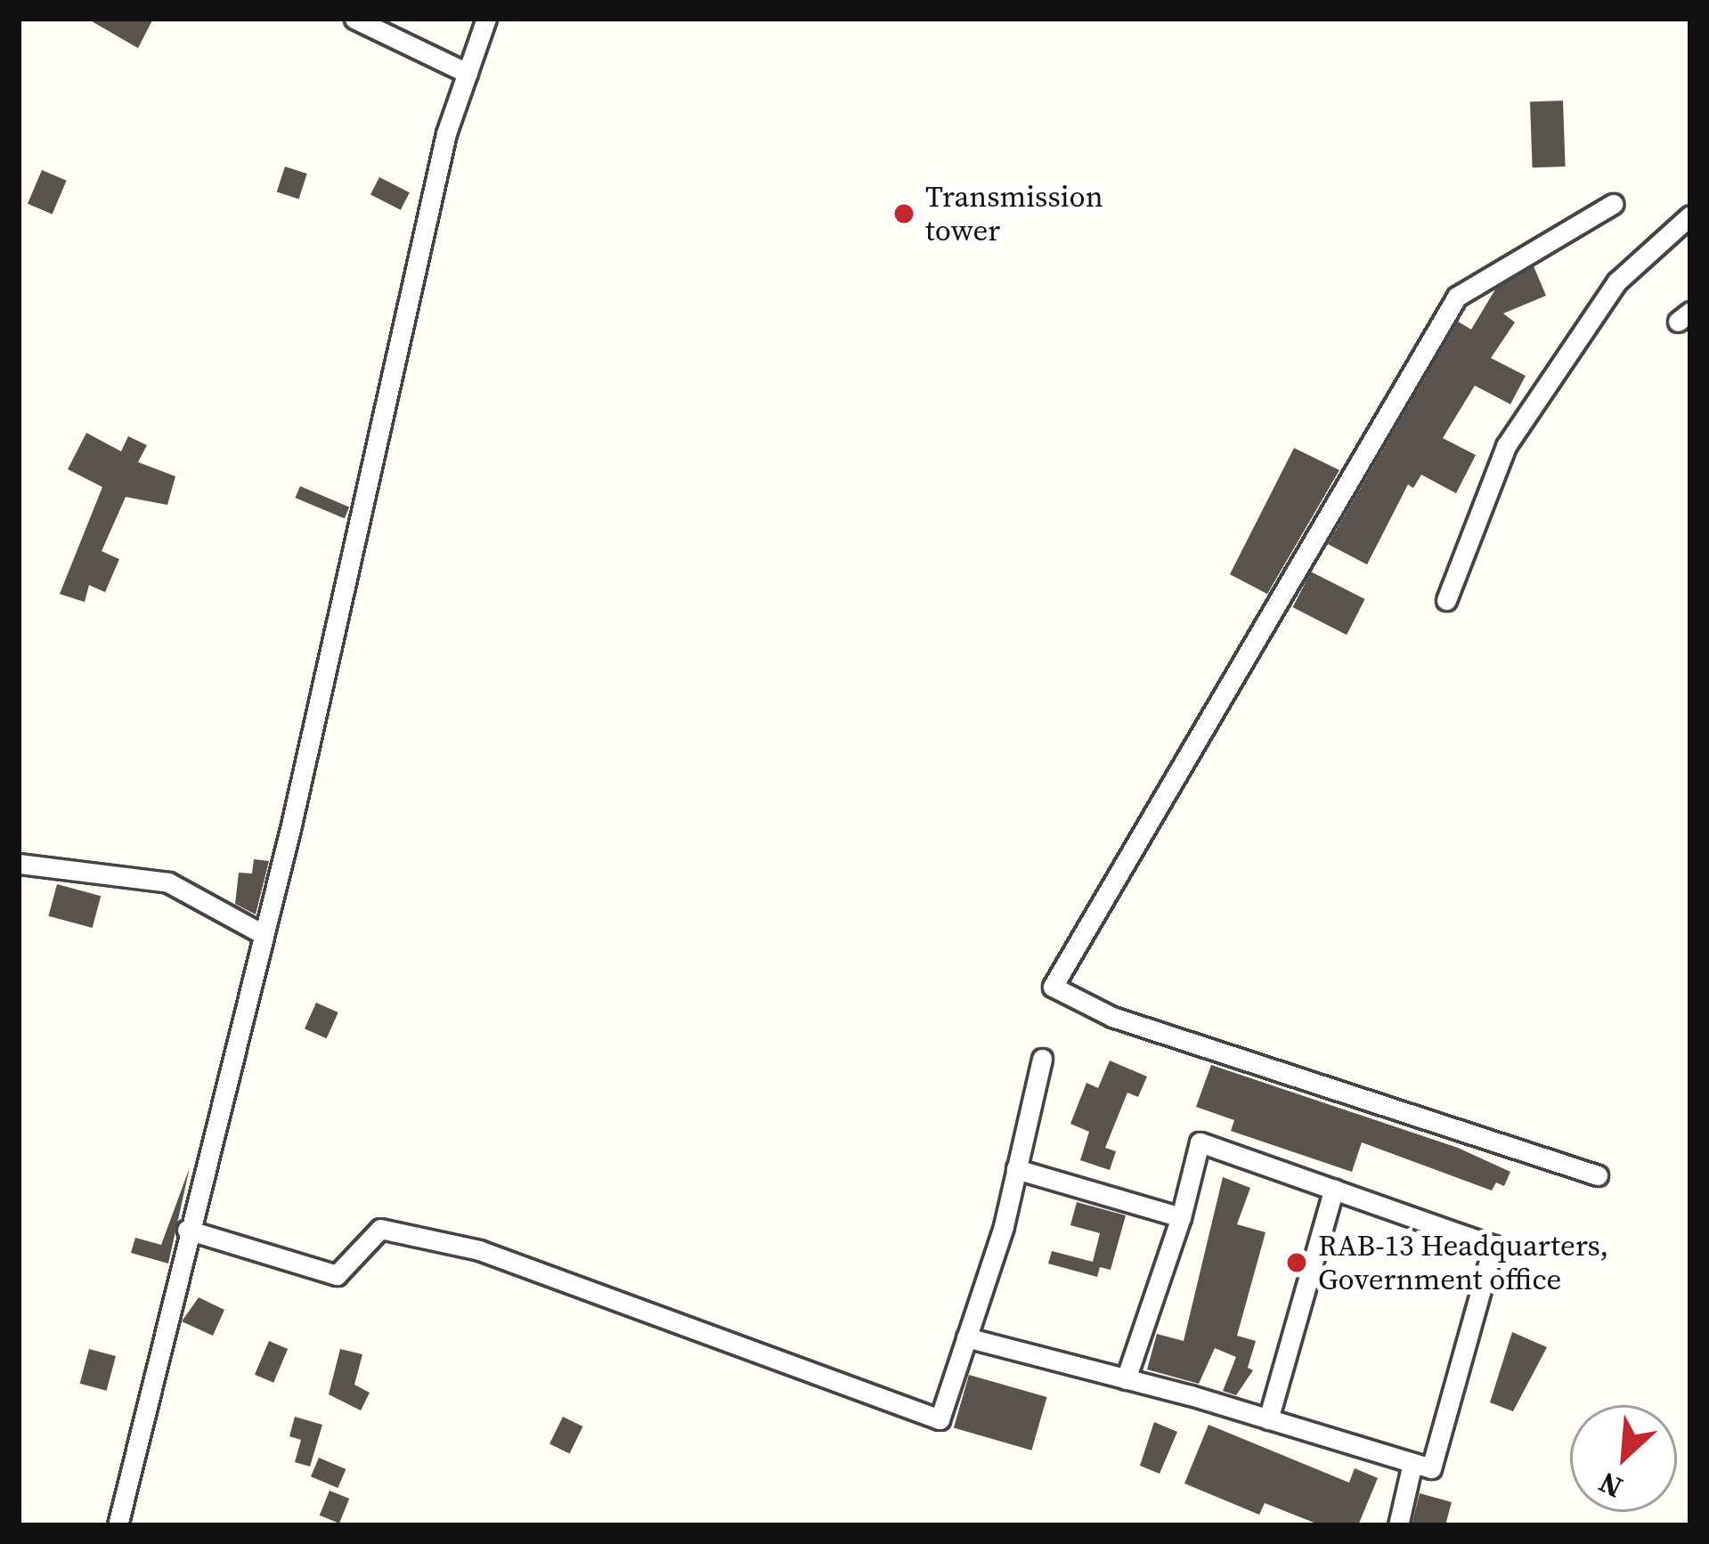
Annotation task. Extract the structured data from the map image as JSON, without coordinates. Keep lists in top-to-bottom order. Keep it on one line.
{"places":["Transmission tower","RAB-13 Headquarters, Government office"],"north":"bottom left"}
